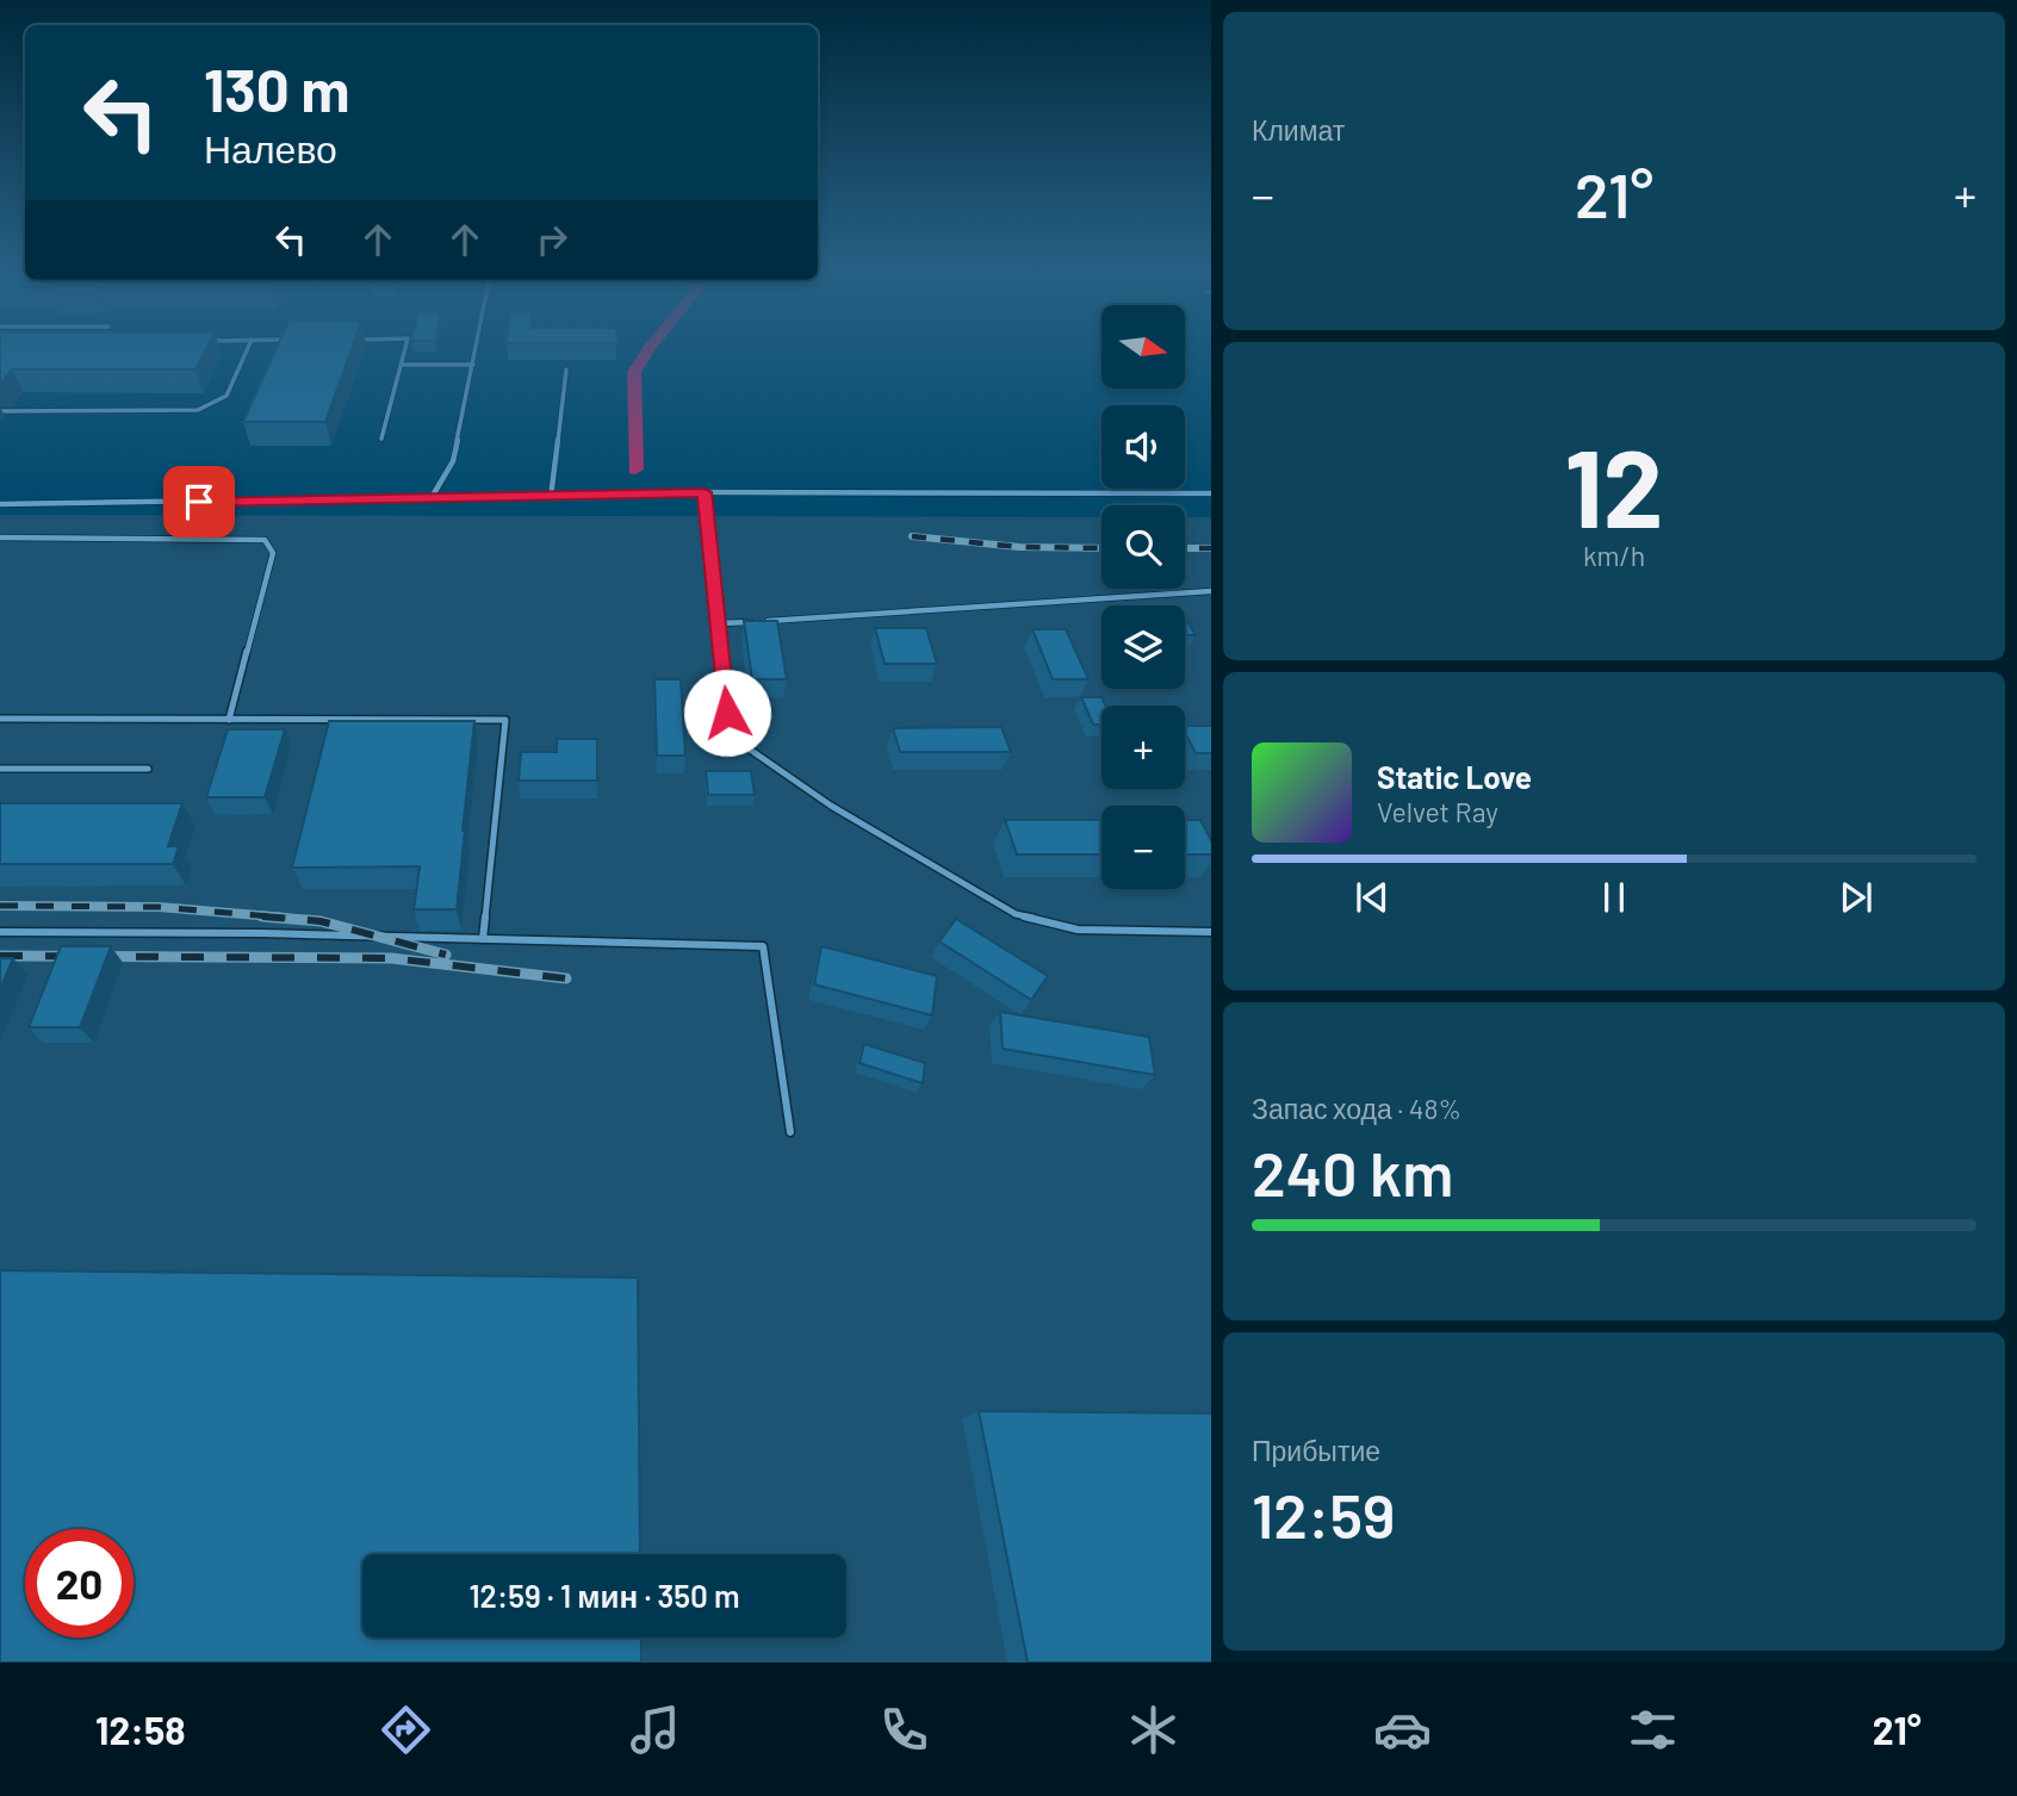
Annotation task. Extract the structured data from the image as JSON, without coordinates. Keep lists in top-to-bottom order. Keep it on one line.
{"north":"right","page":{"tile":["Климат",["12","km/h"],["Запас хода · 48%","240 km"],["Прибытие","12:59"]],"turn":["130 m","Налево"],"heat":["−","21°","+"],"map_buttons":["+","−"],"song":["Static Love","Velvet Ray"],"limit":"20","trip":"12:59 · 1 мин · 350 m","tabs":["12:58","21°"]}}
